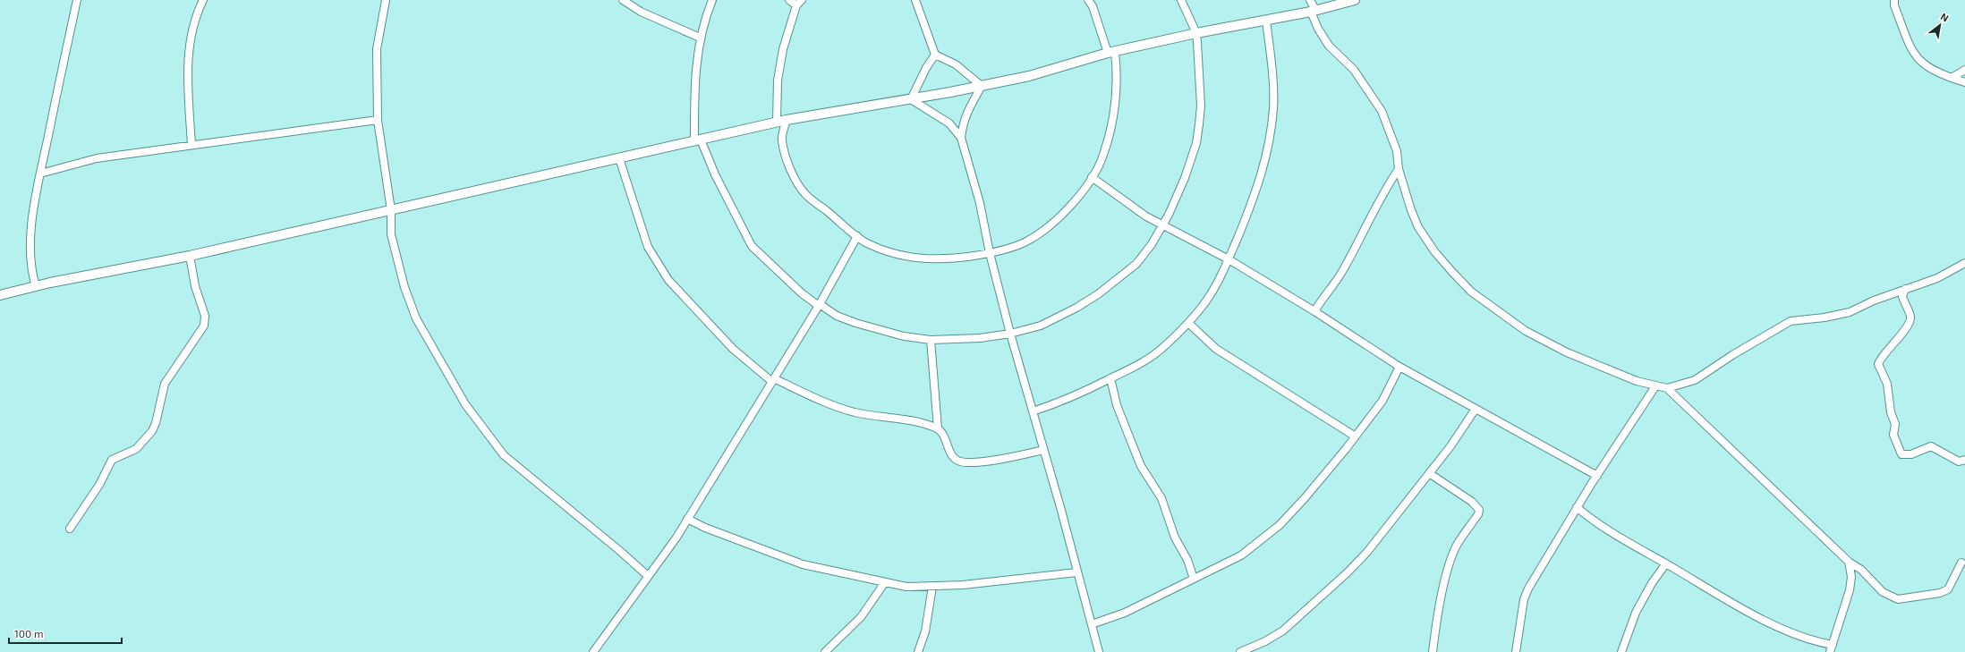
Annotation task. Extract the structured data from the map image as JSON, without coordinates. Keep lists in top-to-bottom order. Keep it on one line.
{"scale_bar":"100 m","north":"top right"}
